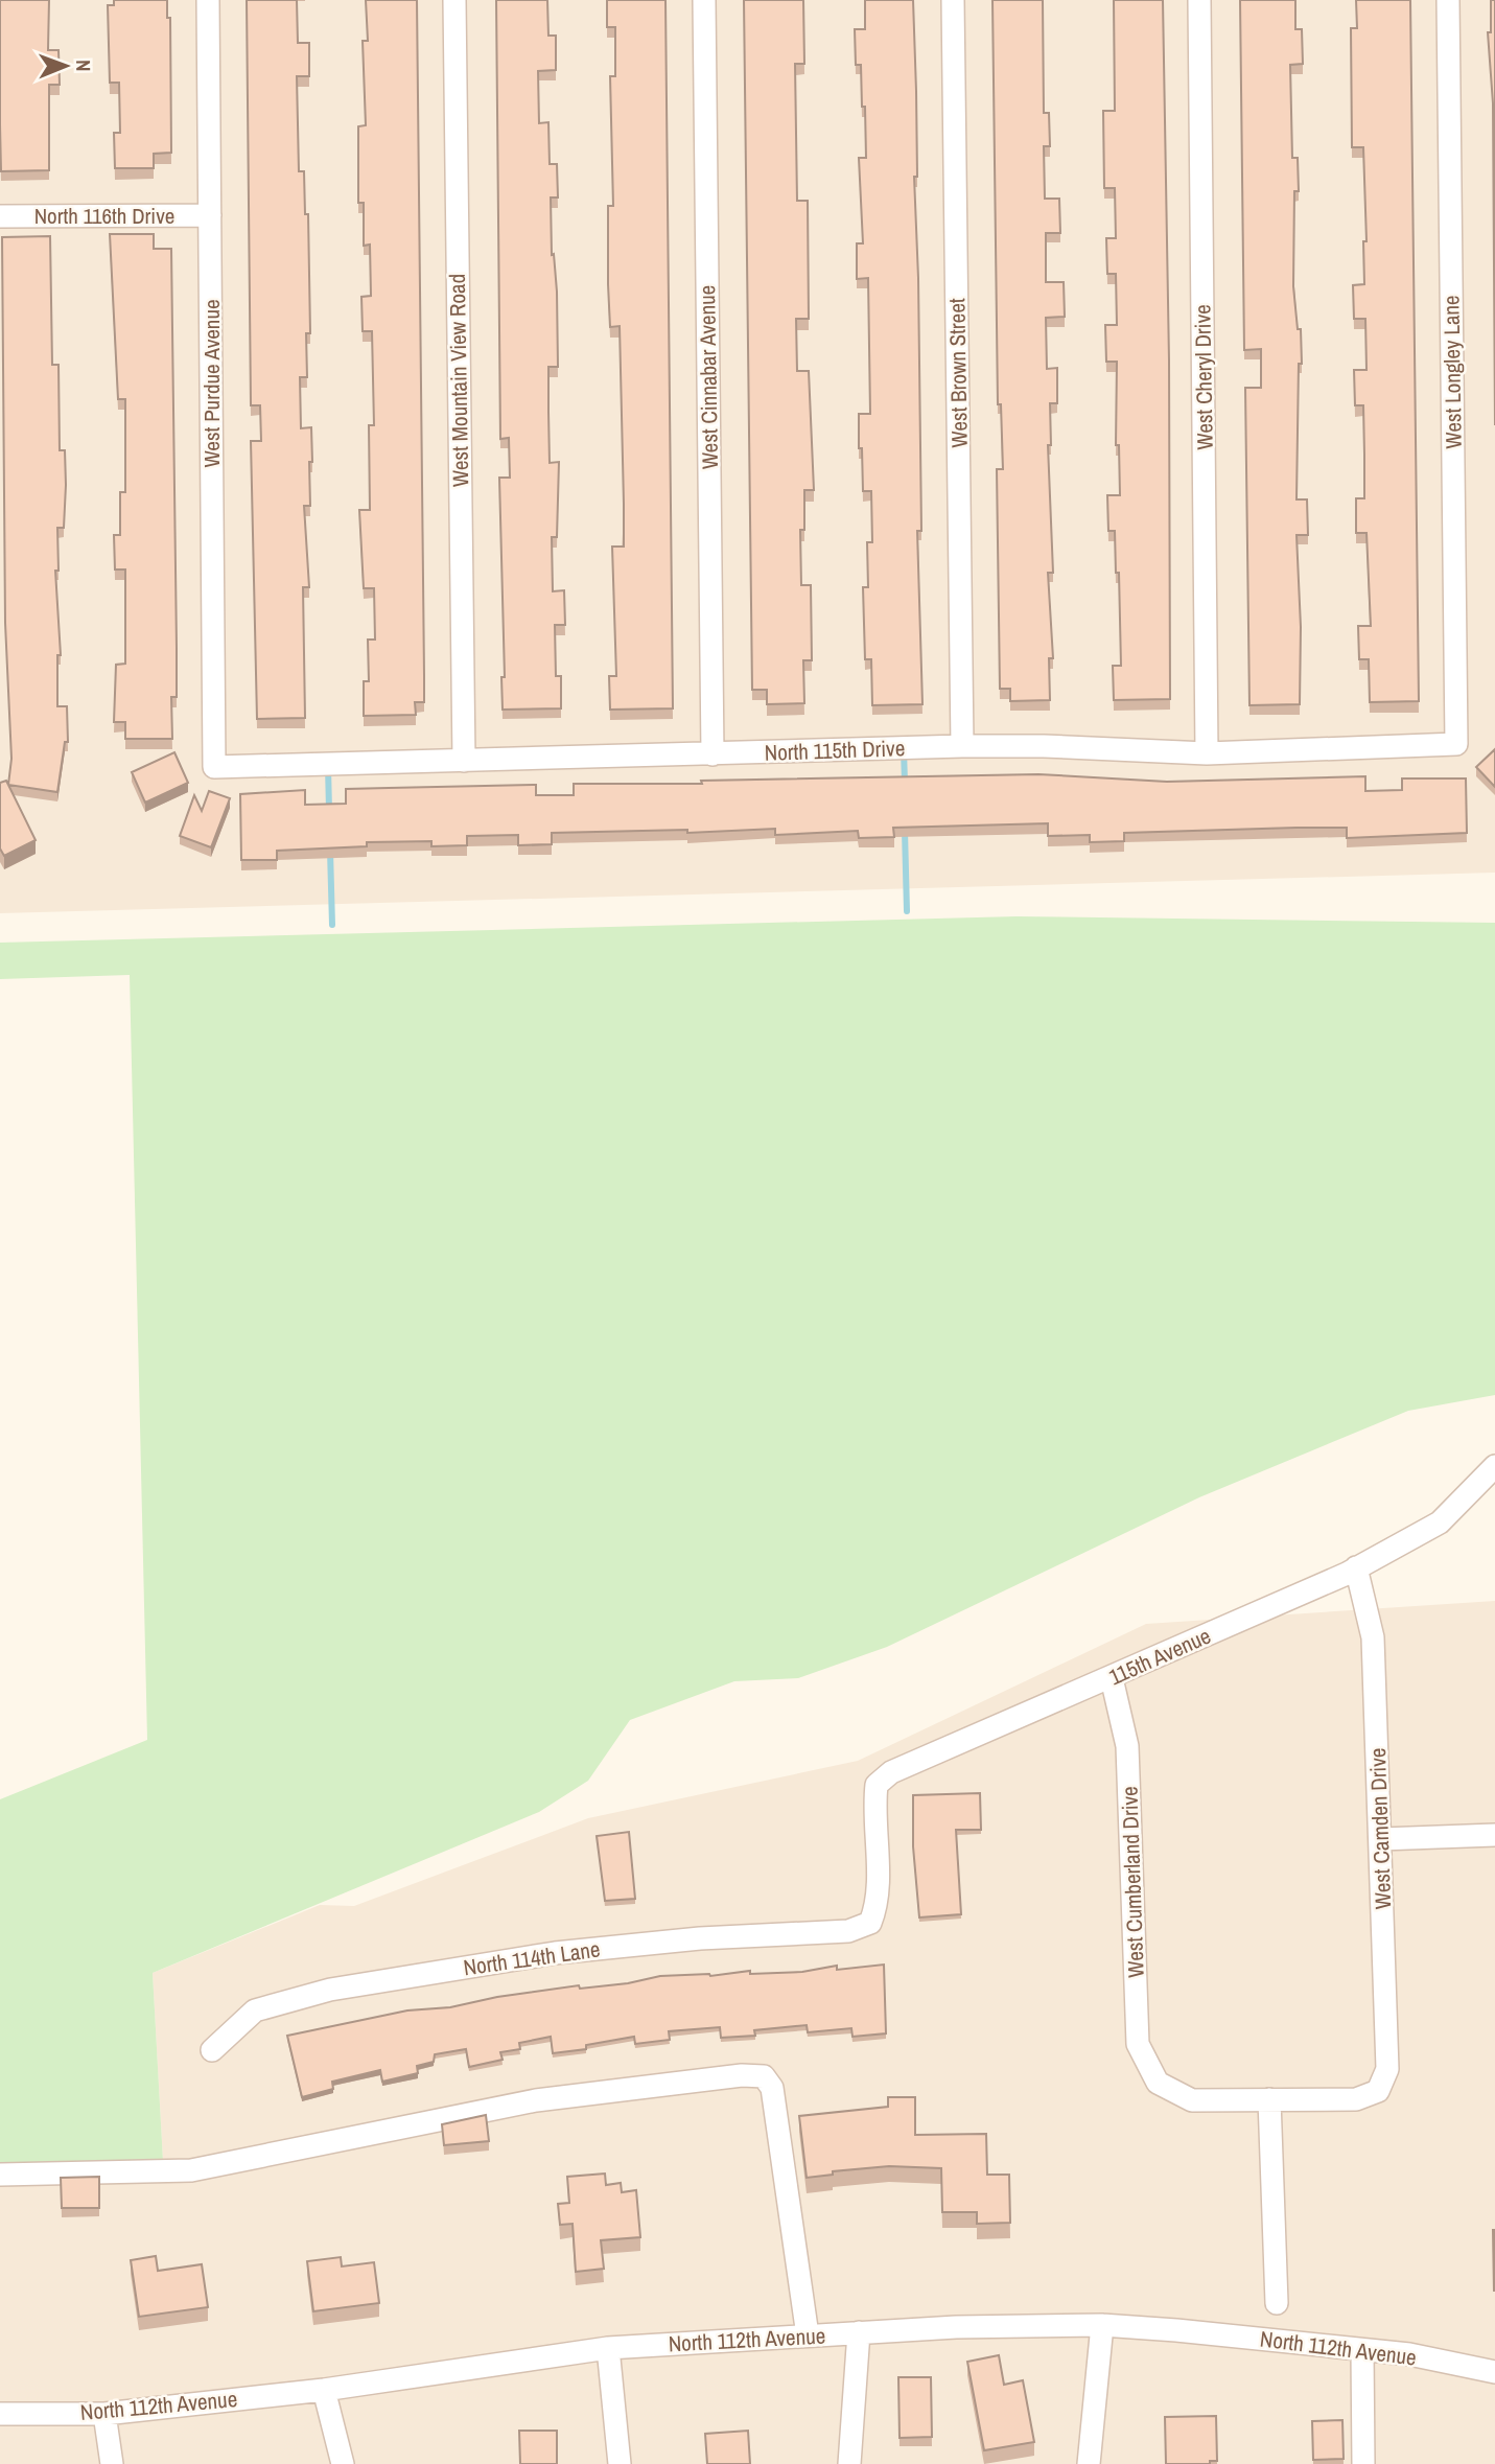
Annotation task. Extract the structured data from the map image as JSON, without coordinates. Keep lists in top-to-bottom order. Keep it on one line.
{"streets":{"street":["North 116th Drive","West Longley Lane","West Brown Street","West Cinnabar Avenue","West Cheryl Drive","West Mountain View Road","West Purdue Avenue","North 115th Drive","115th Avenue","West Camden Drive","West Cumberland Drive","North 114th Lane","North 112th Avenue"]},"crossings":[["North 116th Drive","West Purdue Avenue"],["West Longley Lane","North 115th Drive"],["West Brown Street","North 115th Drive"],["West Cinnabar Avenue","North 115th Drive"],["West Cheryl Drive","North 115th Drive"],["West Mountain View Road","North 115th Drive"],["West Purdue Avenue","North 115th Drive"],["115th Avenue","West Camden Drive"],["115th Avenue","West Cumberland Drive"],["115th Avenue","North 114th Lane"],["West Camden Drive","West Cumberland Drive"]],"north":"right"}
